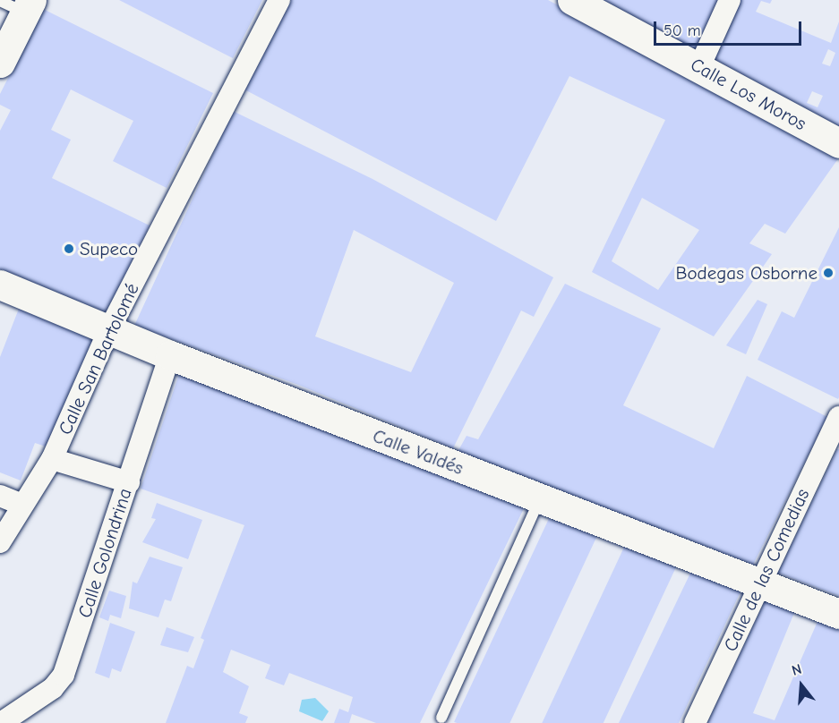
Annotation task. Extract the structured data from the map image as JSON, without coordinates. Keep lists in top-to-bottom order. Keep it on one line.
{"streets":{"street":["Calle Los Moros","Calle San Bartolomé","Calle Valdés","Calle Golondrina","Calle de las Comedias"]},"crossings":[["Calle San Bartolomé","Calle Valdés"],["Calle Valdés","Calle Golondrina"],["Calle Valdés","Calle de las Comedias"]],"places":["Supeco","Bodegas Osborne"],"scale_bar":"50 m","north":"top"}
